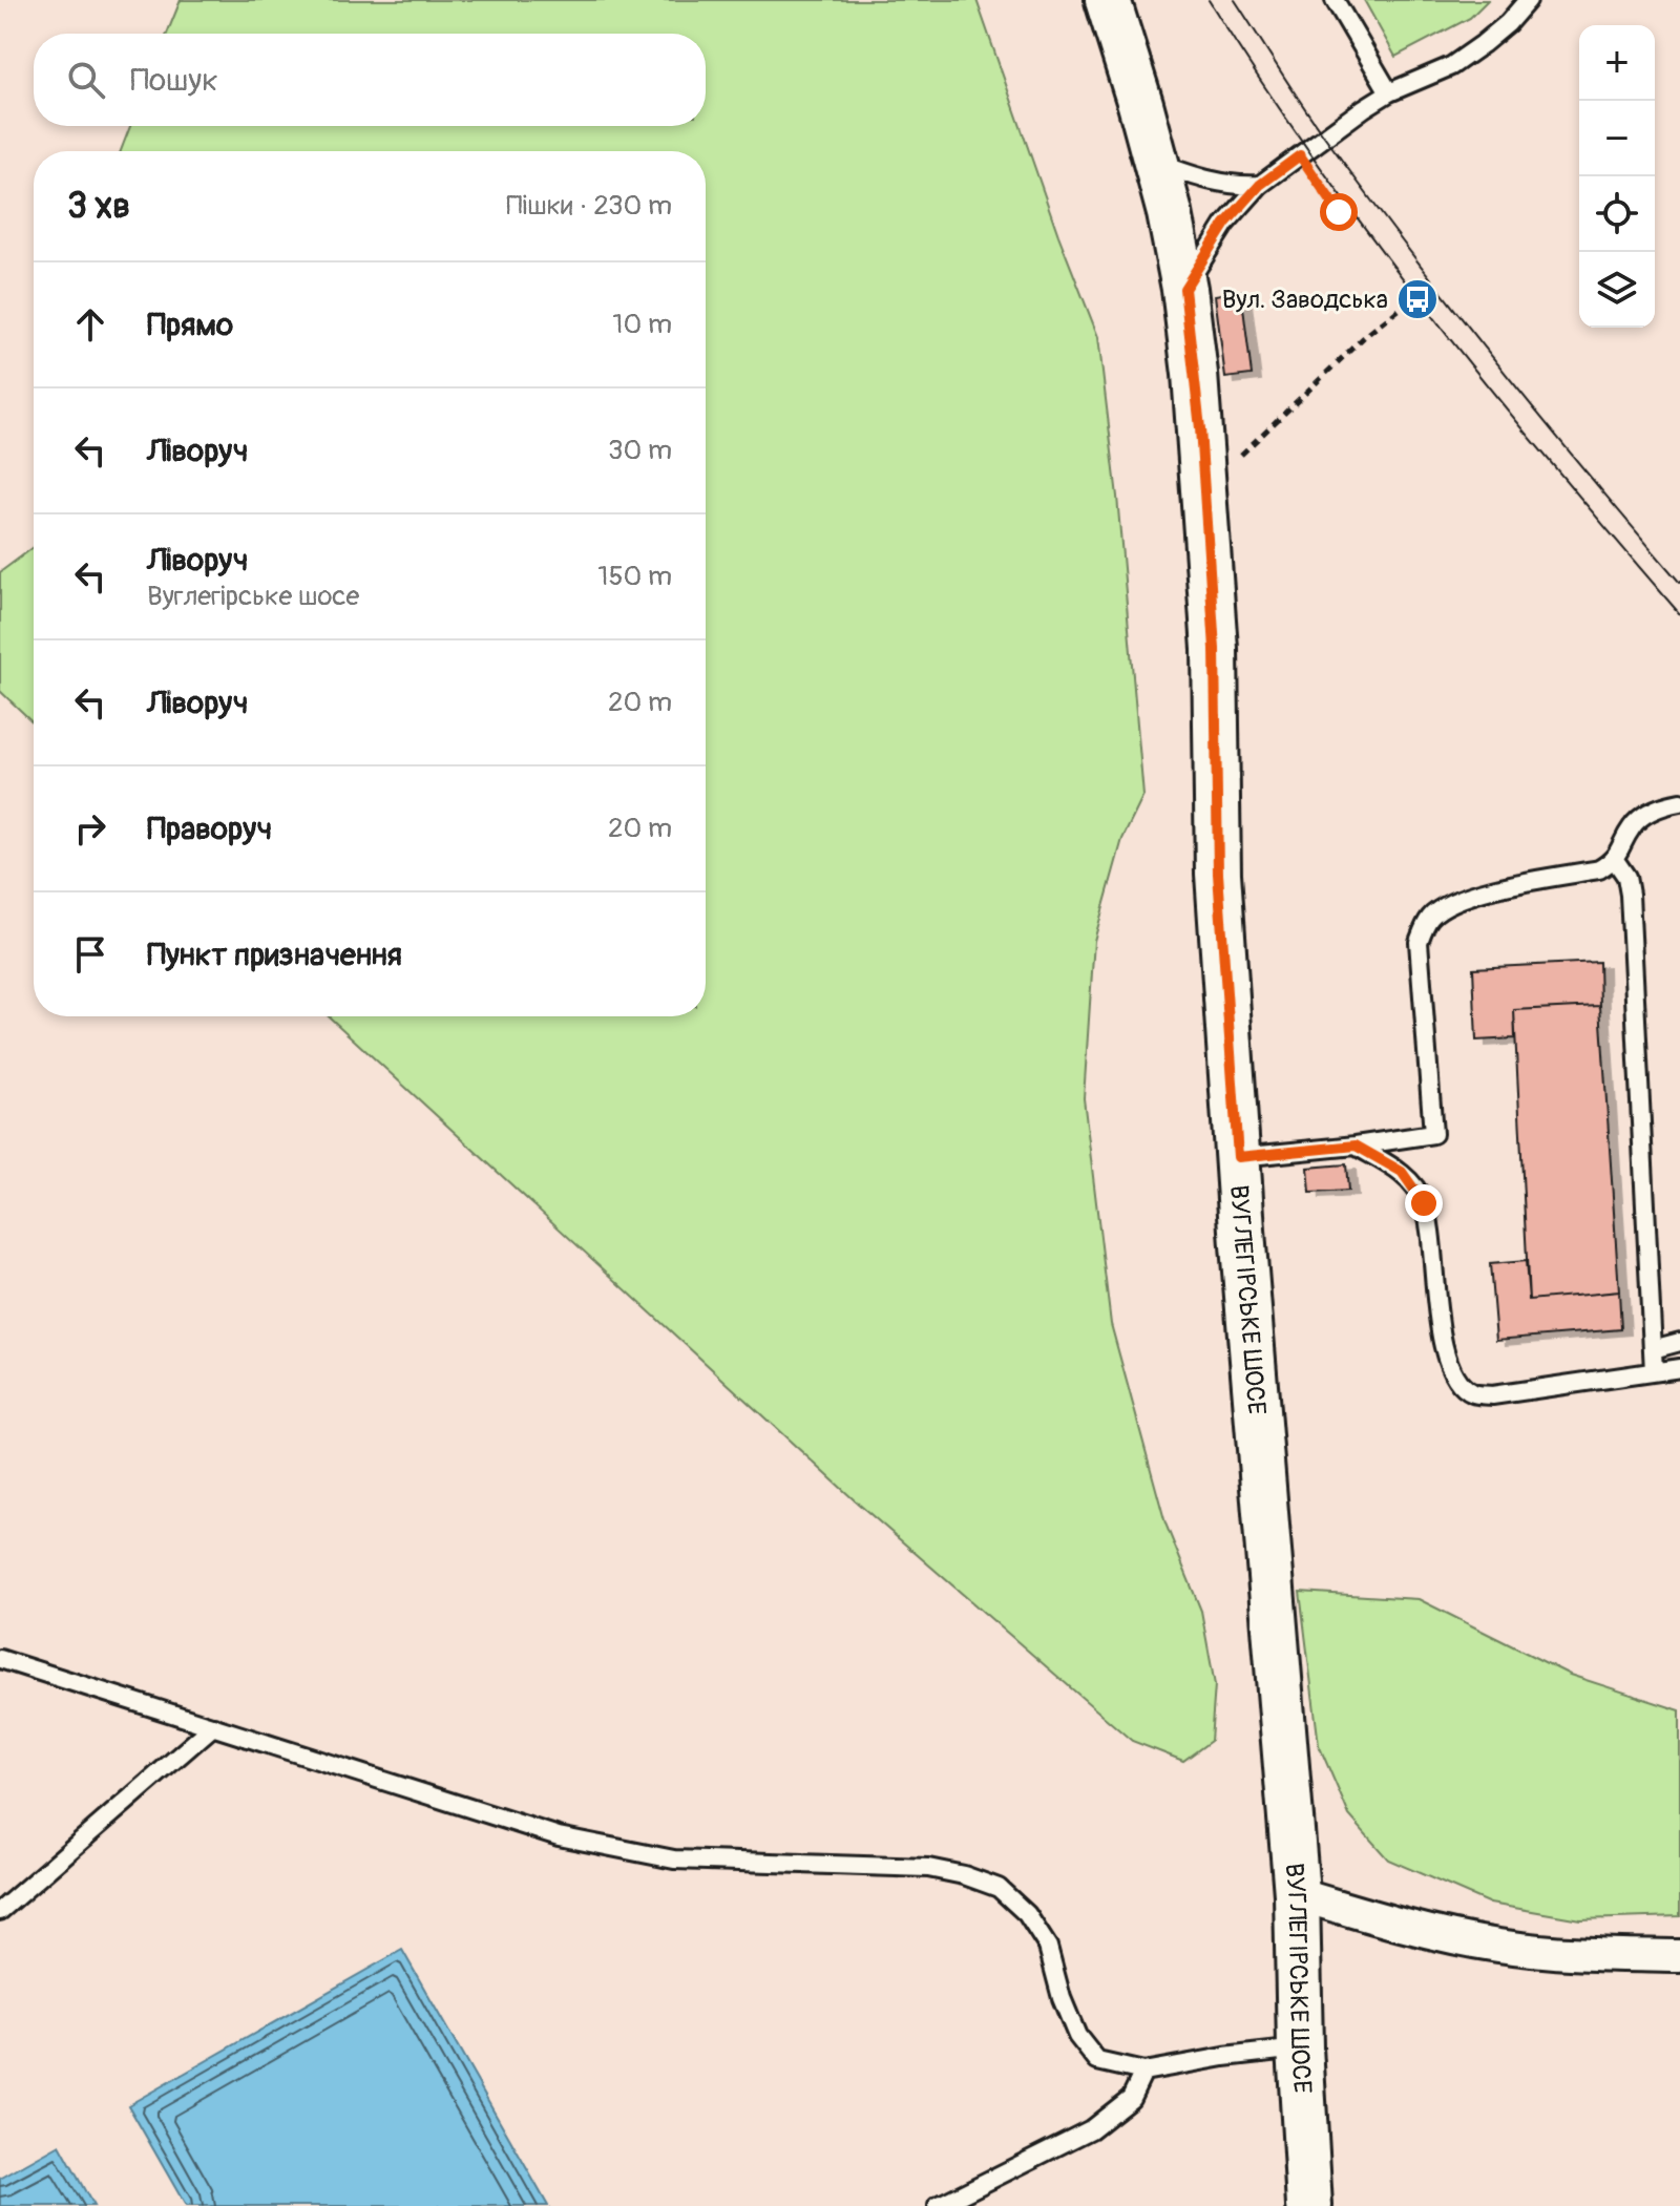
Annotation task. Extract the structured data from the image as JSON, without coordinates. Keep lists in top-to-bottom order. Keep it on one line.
{"streets":{"street":["ВУГЛЕГІРСЬКЕ ШОСЕ"]},"places":{"bus stop":["Вул. Заводська"]},"page":{"map_buttons":["+","−"],"search":"Пошук","heading":["3 хв","Пішки · 230 m"],"list":[["Прямо","10 m"],["Ліворуч","30 m"],["Ліворуч","Вуглегірське шосе","150 m"],["Ліворуч","20 m"],["Праворуч","20 m"],"Пункт призначення"]}}
